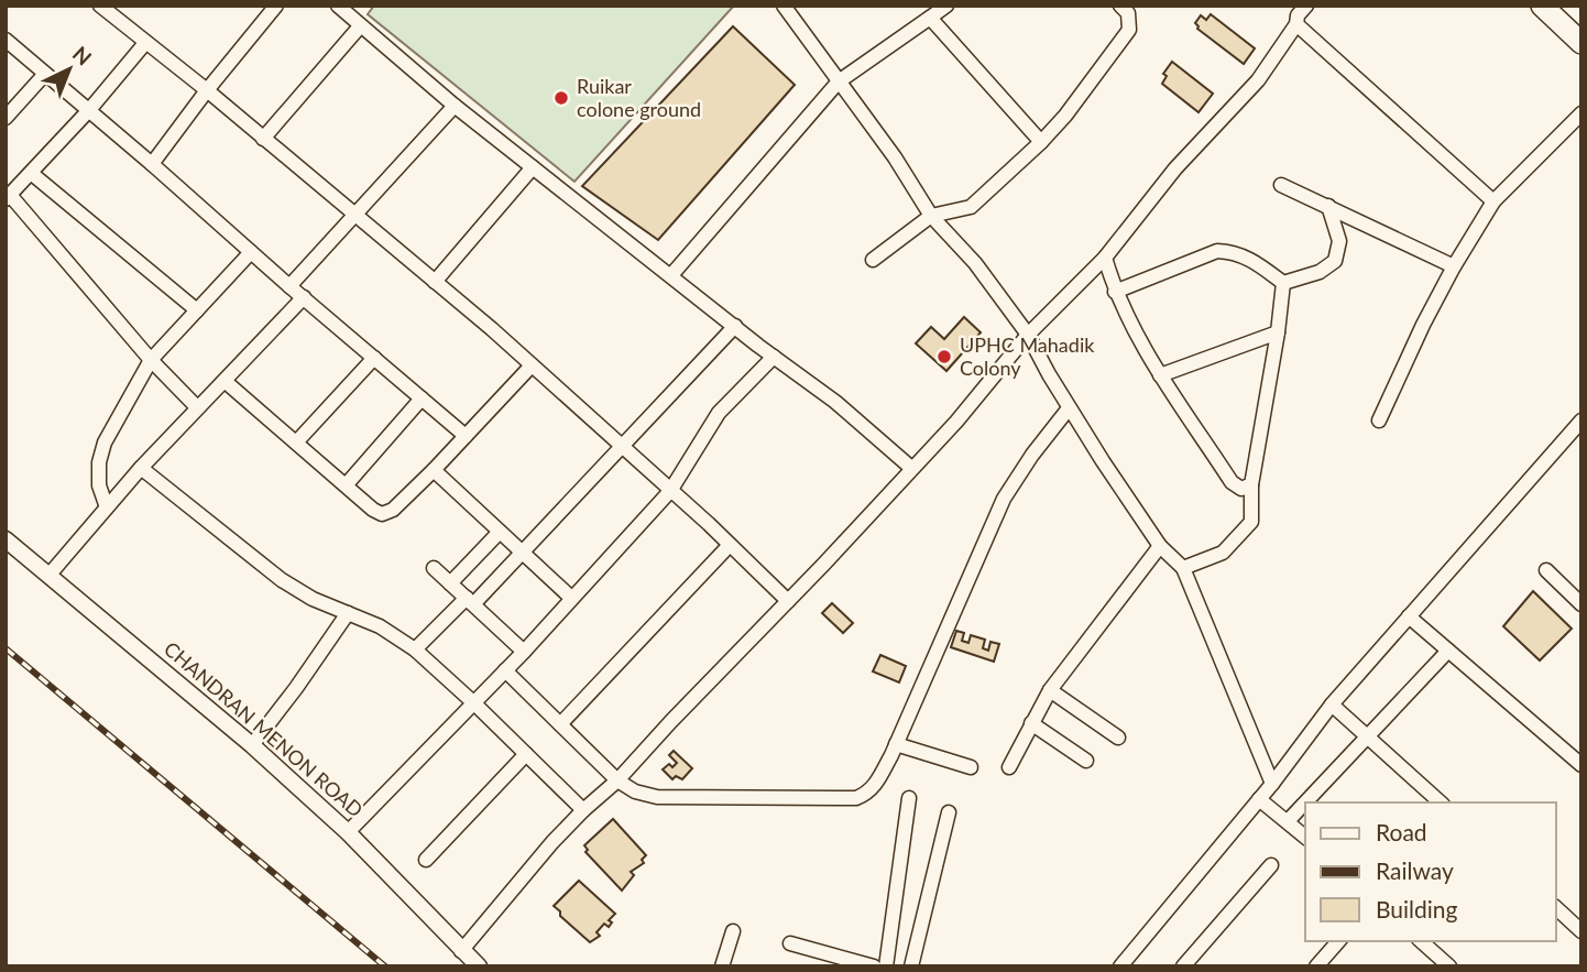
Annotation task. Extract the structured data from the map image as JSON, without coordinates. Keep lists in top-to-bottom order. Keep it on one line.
{"streets":{"street":["CHANDRAN MENON ROAD"]},"places":["Ruikar colone ground","UPHC Mahadik Colony"],"legend":["Road","Railway","Building"],"north":"top right"}
